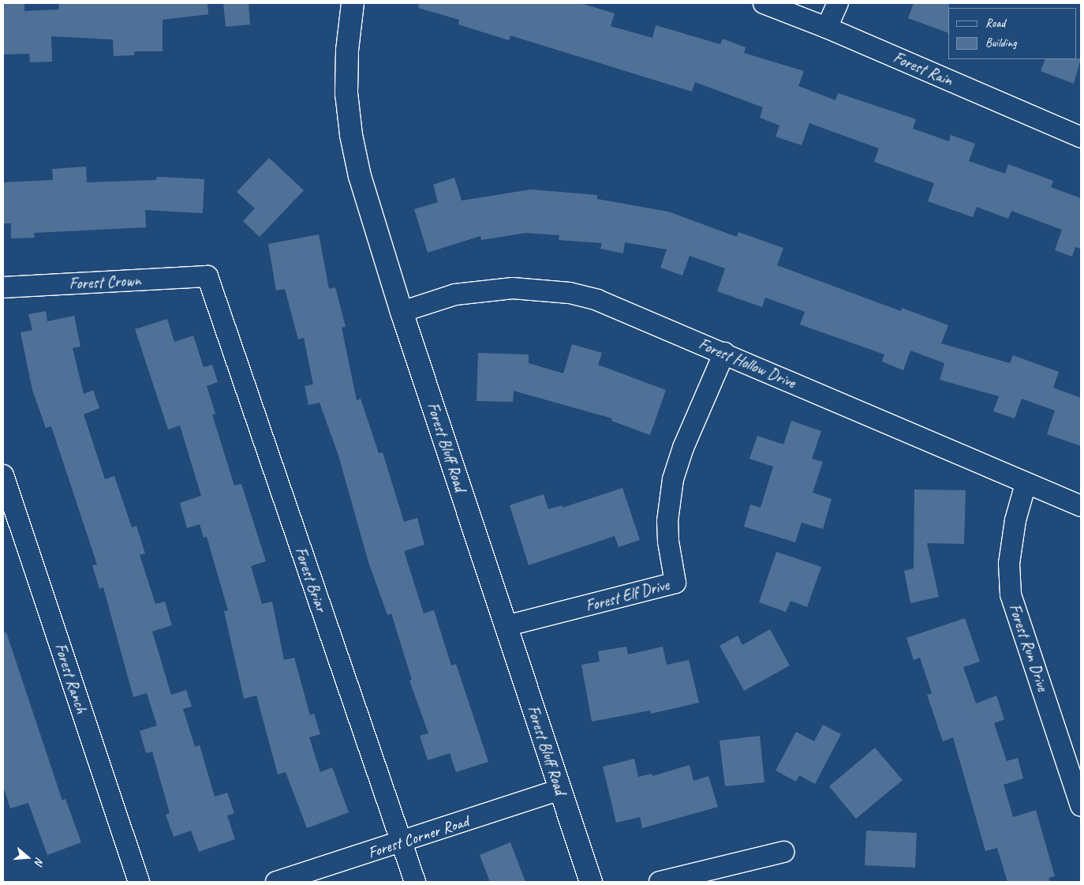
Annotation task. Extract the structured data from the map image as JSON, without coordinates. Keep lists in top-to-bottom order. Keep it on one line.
{"streets":{"street":["Forest Rain","Forest Crown","Forest Hollow Drive","Forest Bluff Road","Forest Briar","Forest Elf Drive","Forest Run Drive","Forest Ranch","Forest Corner Road"]},"crossings":[["Forest Crown","Forest Briar"],["Forest Hollow Drive","Forest Bluff Road"],["Forest Hollow Drive","Forest Elf Drive"],["Forest Hollow Drive","Forest Run Drive"],["Forest Bluff Road","Forest Elf Drive"],["Forest Bluff Road","Forest Corner Road"],["Forest Briar","Forest Corner Road"]],"legend":["Road","Building"],"north":"right"}
